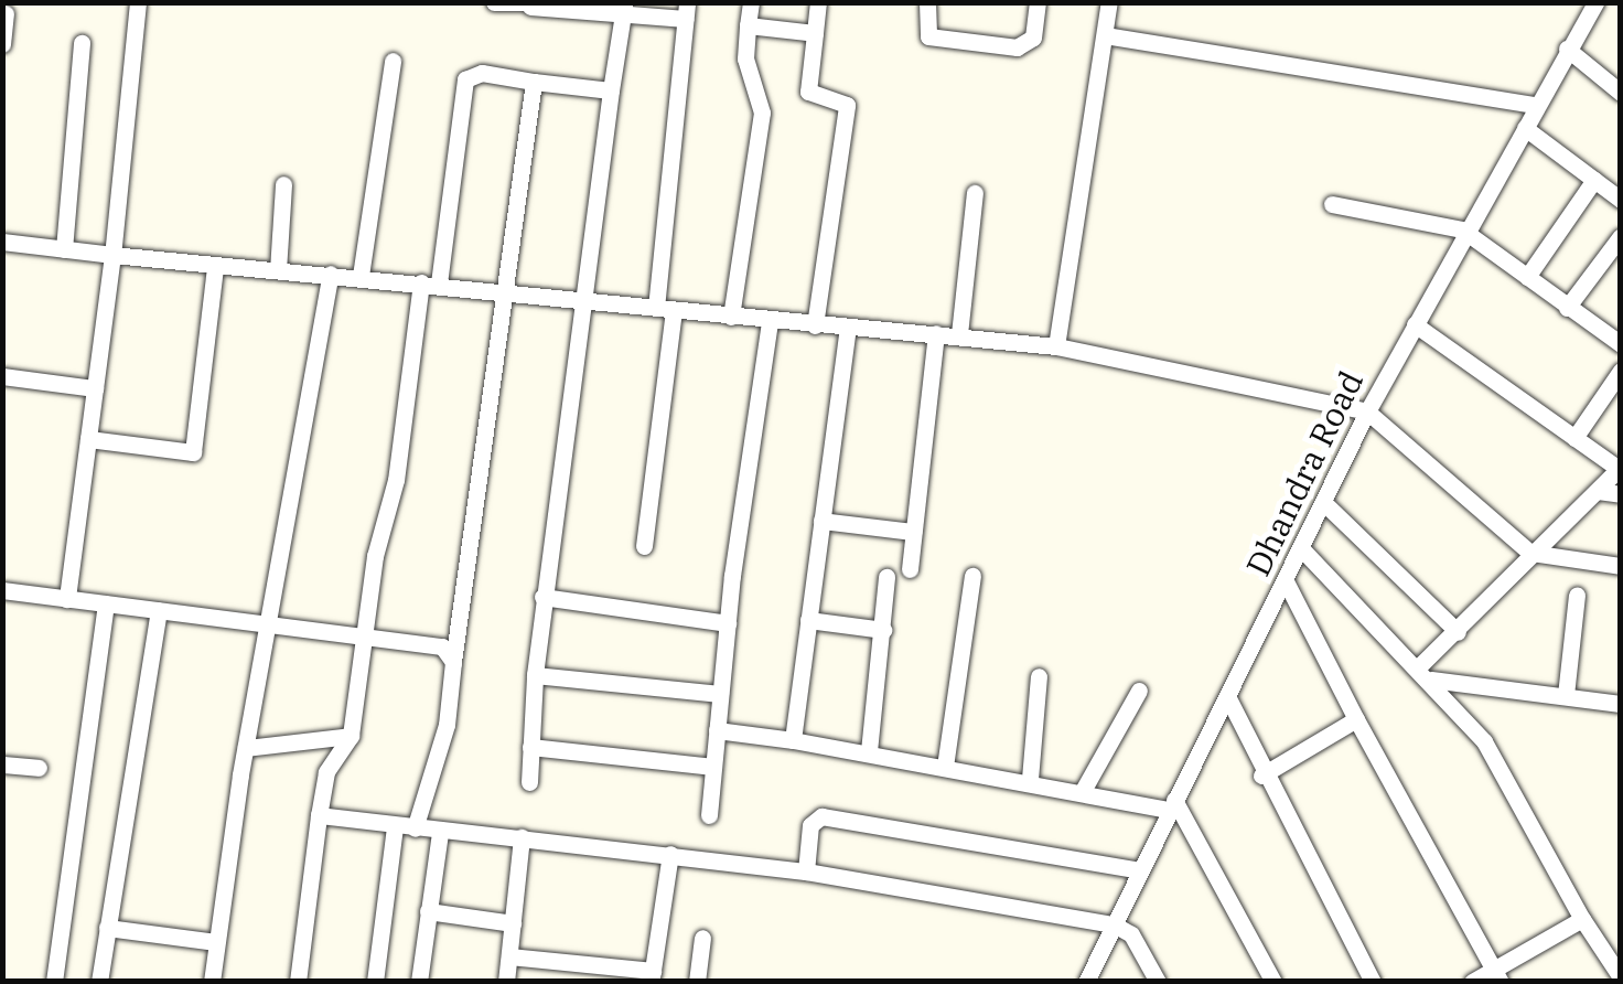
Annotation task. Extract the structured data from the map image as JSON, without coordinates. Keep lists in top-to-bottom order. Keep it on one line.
{"streets":{"street":["Dhandra Road"]}}
